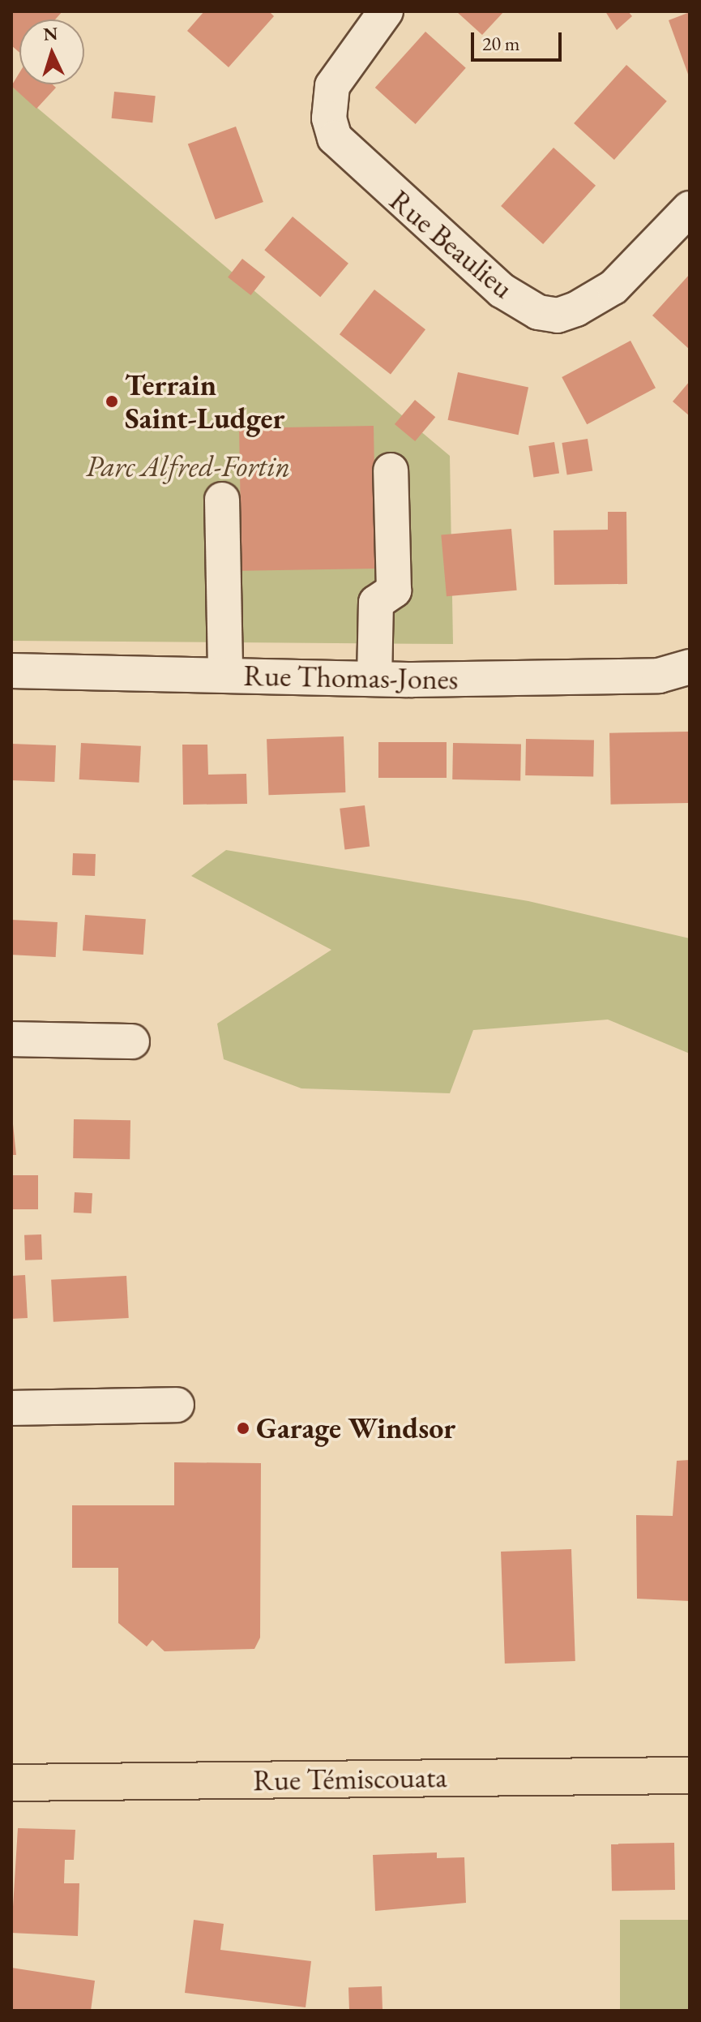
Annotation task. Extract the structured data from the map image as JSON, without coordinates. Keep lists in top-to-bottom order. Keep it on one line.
{"streets":{"main road":["Rue Témiscouata"],"street":["Rue Beaulieu","Rue Thomas-Jones"]},"parks":["Parc Alfred-Fortin"],"places":["Terrain Saint-Ludger","Garage Windsor"],"scale_bar":"20 m","north":"top"}
